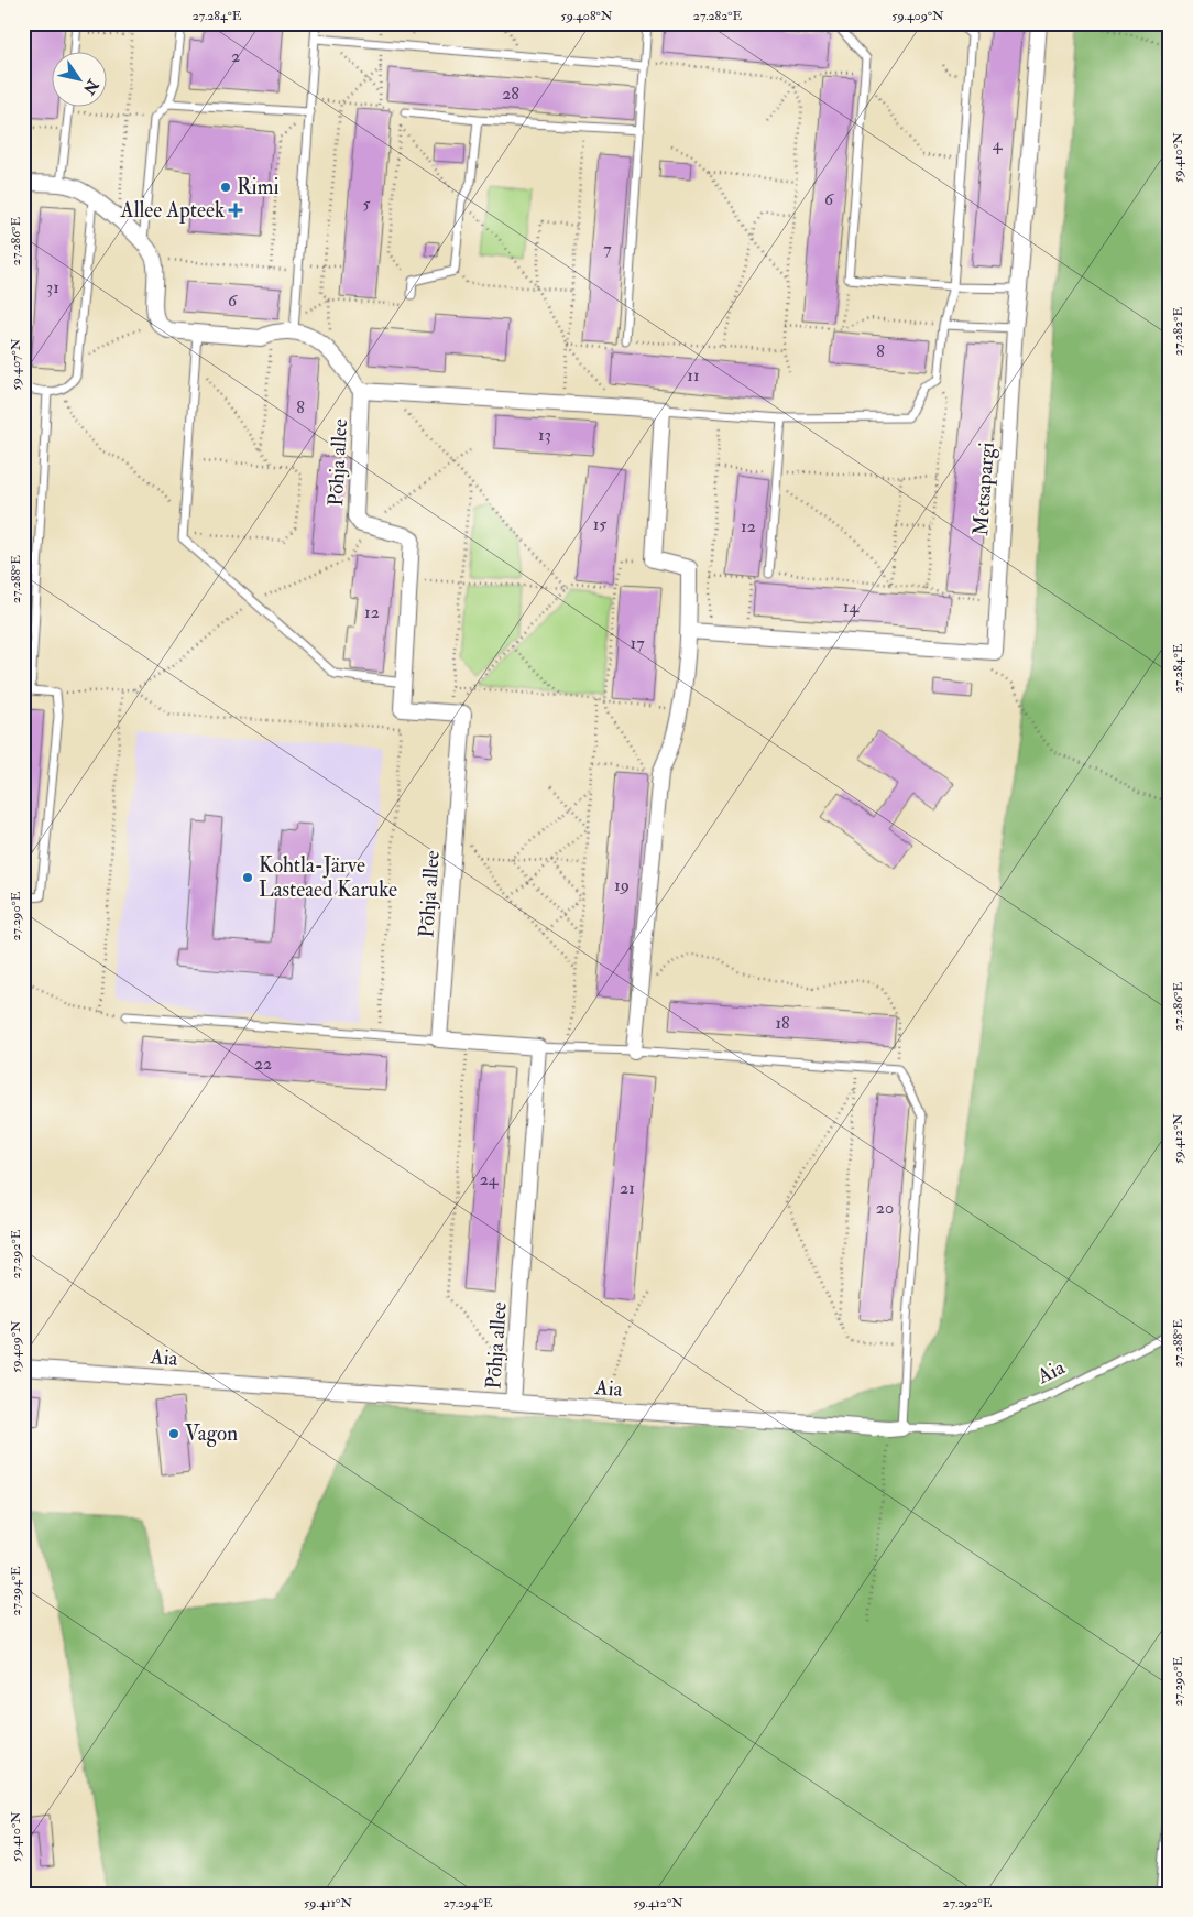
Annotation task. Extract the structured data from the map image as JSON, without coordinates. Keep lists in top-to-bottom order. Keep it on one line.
{"streets":{"street":["Põhja allee","Metsapargi","Aia"]},"crossings":[["Põhja allee","Aia"]],"places":{"other":["Rimi","Kohtla-Järve Lasteaed Karuke","Vagon"],"health":["Allee Apteek"]},"house_numbers":["2","28","4","6","5","7","31","6","8","11","8","13","15","12","14","12","17","19","18","22","24","21","20"],"north":"bottom right","coordinates":["27.284°E","59.408°N","27.282°E","59.409°N","59.410°N","27.286°E","59.407°N","27.288°E","27.290°E","59.412°N","27.292°E","27.294°E","59.411°N"]}
